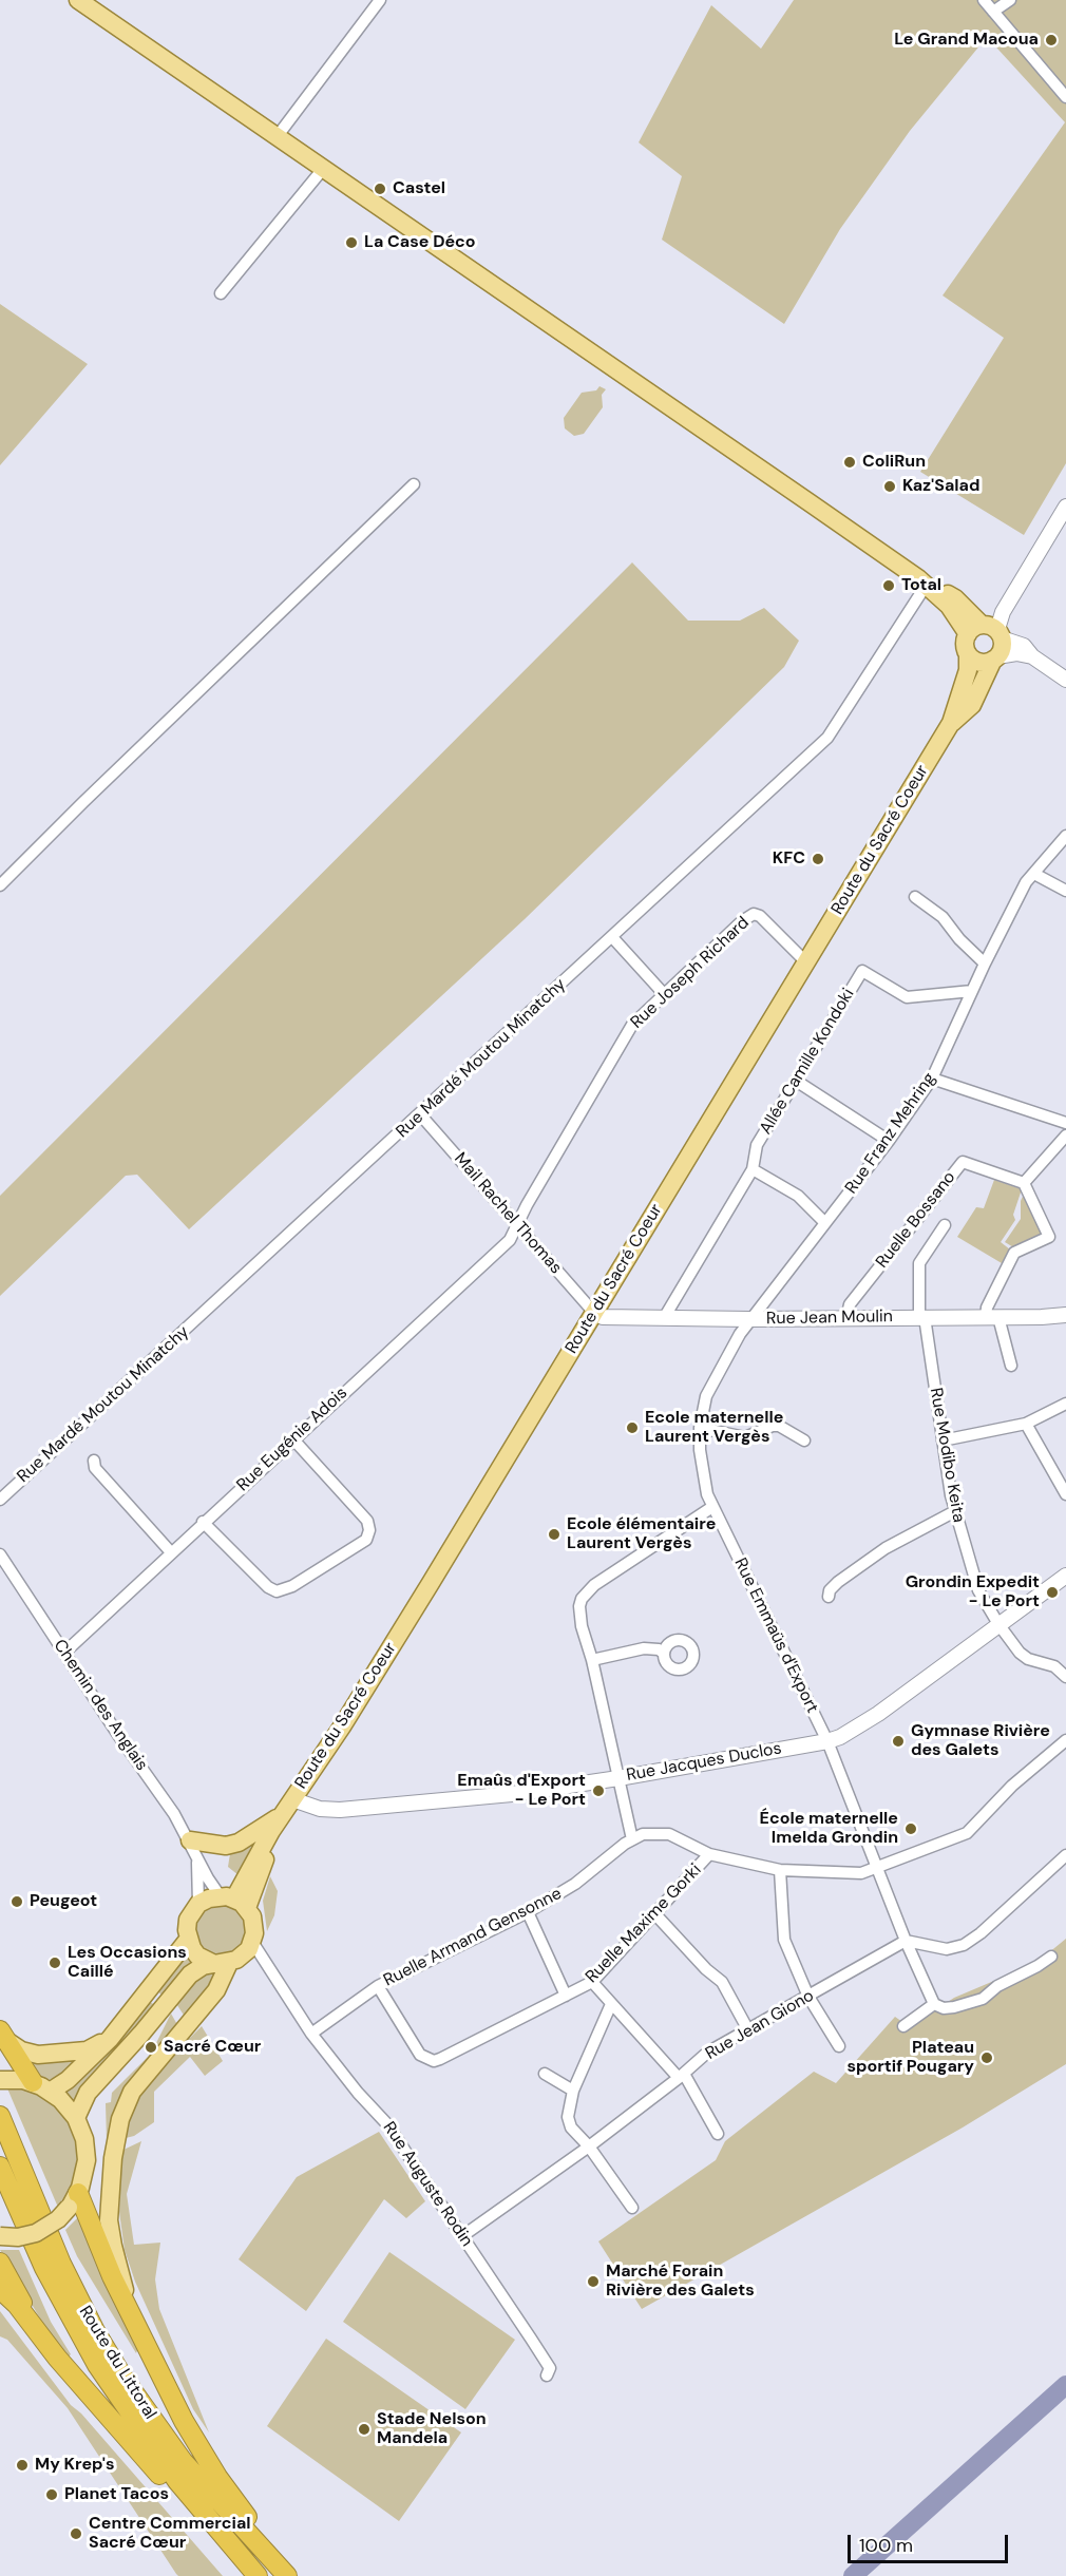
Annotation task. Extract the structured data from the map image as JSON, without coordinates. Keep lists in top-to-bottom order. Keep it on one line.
{"streets":{"highway":["Route du Littoral"],"main road":["Route du Sacré Coeur"],"street":["Rue Joseph Richard","Rue Mardé Moutou Minatchy","Allée Camille Kondoki","Rue Franz Mehring","Mail Rachel Thomas","Ruelle Bossano","Rue Jean Moulin","Rue Eugénie Adois","Rue Modibo Keita","Rue Emmaüs d'Export","Chemin des Anglais","Rue Jacques Duclos","Ruelle Maxime Gorki","Ruelle Armand Gensonne","Rue Jean Giono","Rue Auguste Rodin"]},"crossings":[["Route du Sacré Coeur","Rue Joseph Richard"],["Route du Sacré Coeur","Mail Rachel Thomas"],["Route du Sacré Coeur","Rue Jean Moulin"],["Route du Sacré Coeur","Chemin des Anglais"],["Route du Sacré Coeur","Rue Jacques Duclos"],["Route du Sacré Coeur","Rue Auguste Rodin"],["Rue Joseph Richard","Mail Rachel Thomas"],["Rue Joseph Richard","Rue Eugénie Adois"],["Rue Mardé Moutou Minatchy","Mail Rachel Thomas"],["Allée Camille Kondoki","Rue Franz Mehring"],["Allée Camille Kondoki","Rue Jean Moulin"],["Rue Franz Mehring","Rue Jean Moulin"],["Rue Franz Mehring","Rue Emmaüs d'Export"],["Mail Rachel Thomas","Rue Jean Moulin"],["Mail Rachel Thomas","Rue Eugénie Adois"],["Ruelle Bossano","Rue Jean Moulin"],["Rue Jean Moulin","Rue Modibo Keita"],["Rue Jean Moulin","Rue Emmaüs d'Export"],["Rue Eugénie Adois","Chemin des Anglais"],["Rue Modibo Keita","Rue Jacques Duclos"],["Rue Emmaüs d'Export","Rue Jacques Duclos"],["Rue Emmaüs d'Export","Rue Jean Giono"],["Chemin des Anglais","Rue Auguste Rodin"],["Ruelle Maxime Gorki","Ruelle Armand Gensonne"],["Ruelle Armand Gensonne","Rue Auguste Rodin"],["Rue Jean Giono","Rue Auguste Rodin"]],"places":["Le Grand Macoua","Castel","La Case Déco","ColiRun","Kaz'Salad","Total","KFC","Ecole maternelle Laurent Vergès","Ecole élémentaire Laurent Vergès","Grondin Expedit - Le Port","Gymnase Rivière des Galets","Emaûs d'Export - Le Port","École maternelle Imelda Grondin","Peugeot","Les Occasions Caillé","Sacré Cœur","Plateau sportif Pougary","Marché Forain Rivière des Galets","Stade Nelson Mandela","My Krep's","Planet Tacos","Centre Commercial Sacré Cœur"],"scale_bar":"100 m"}
